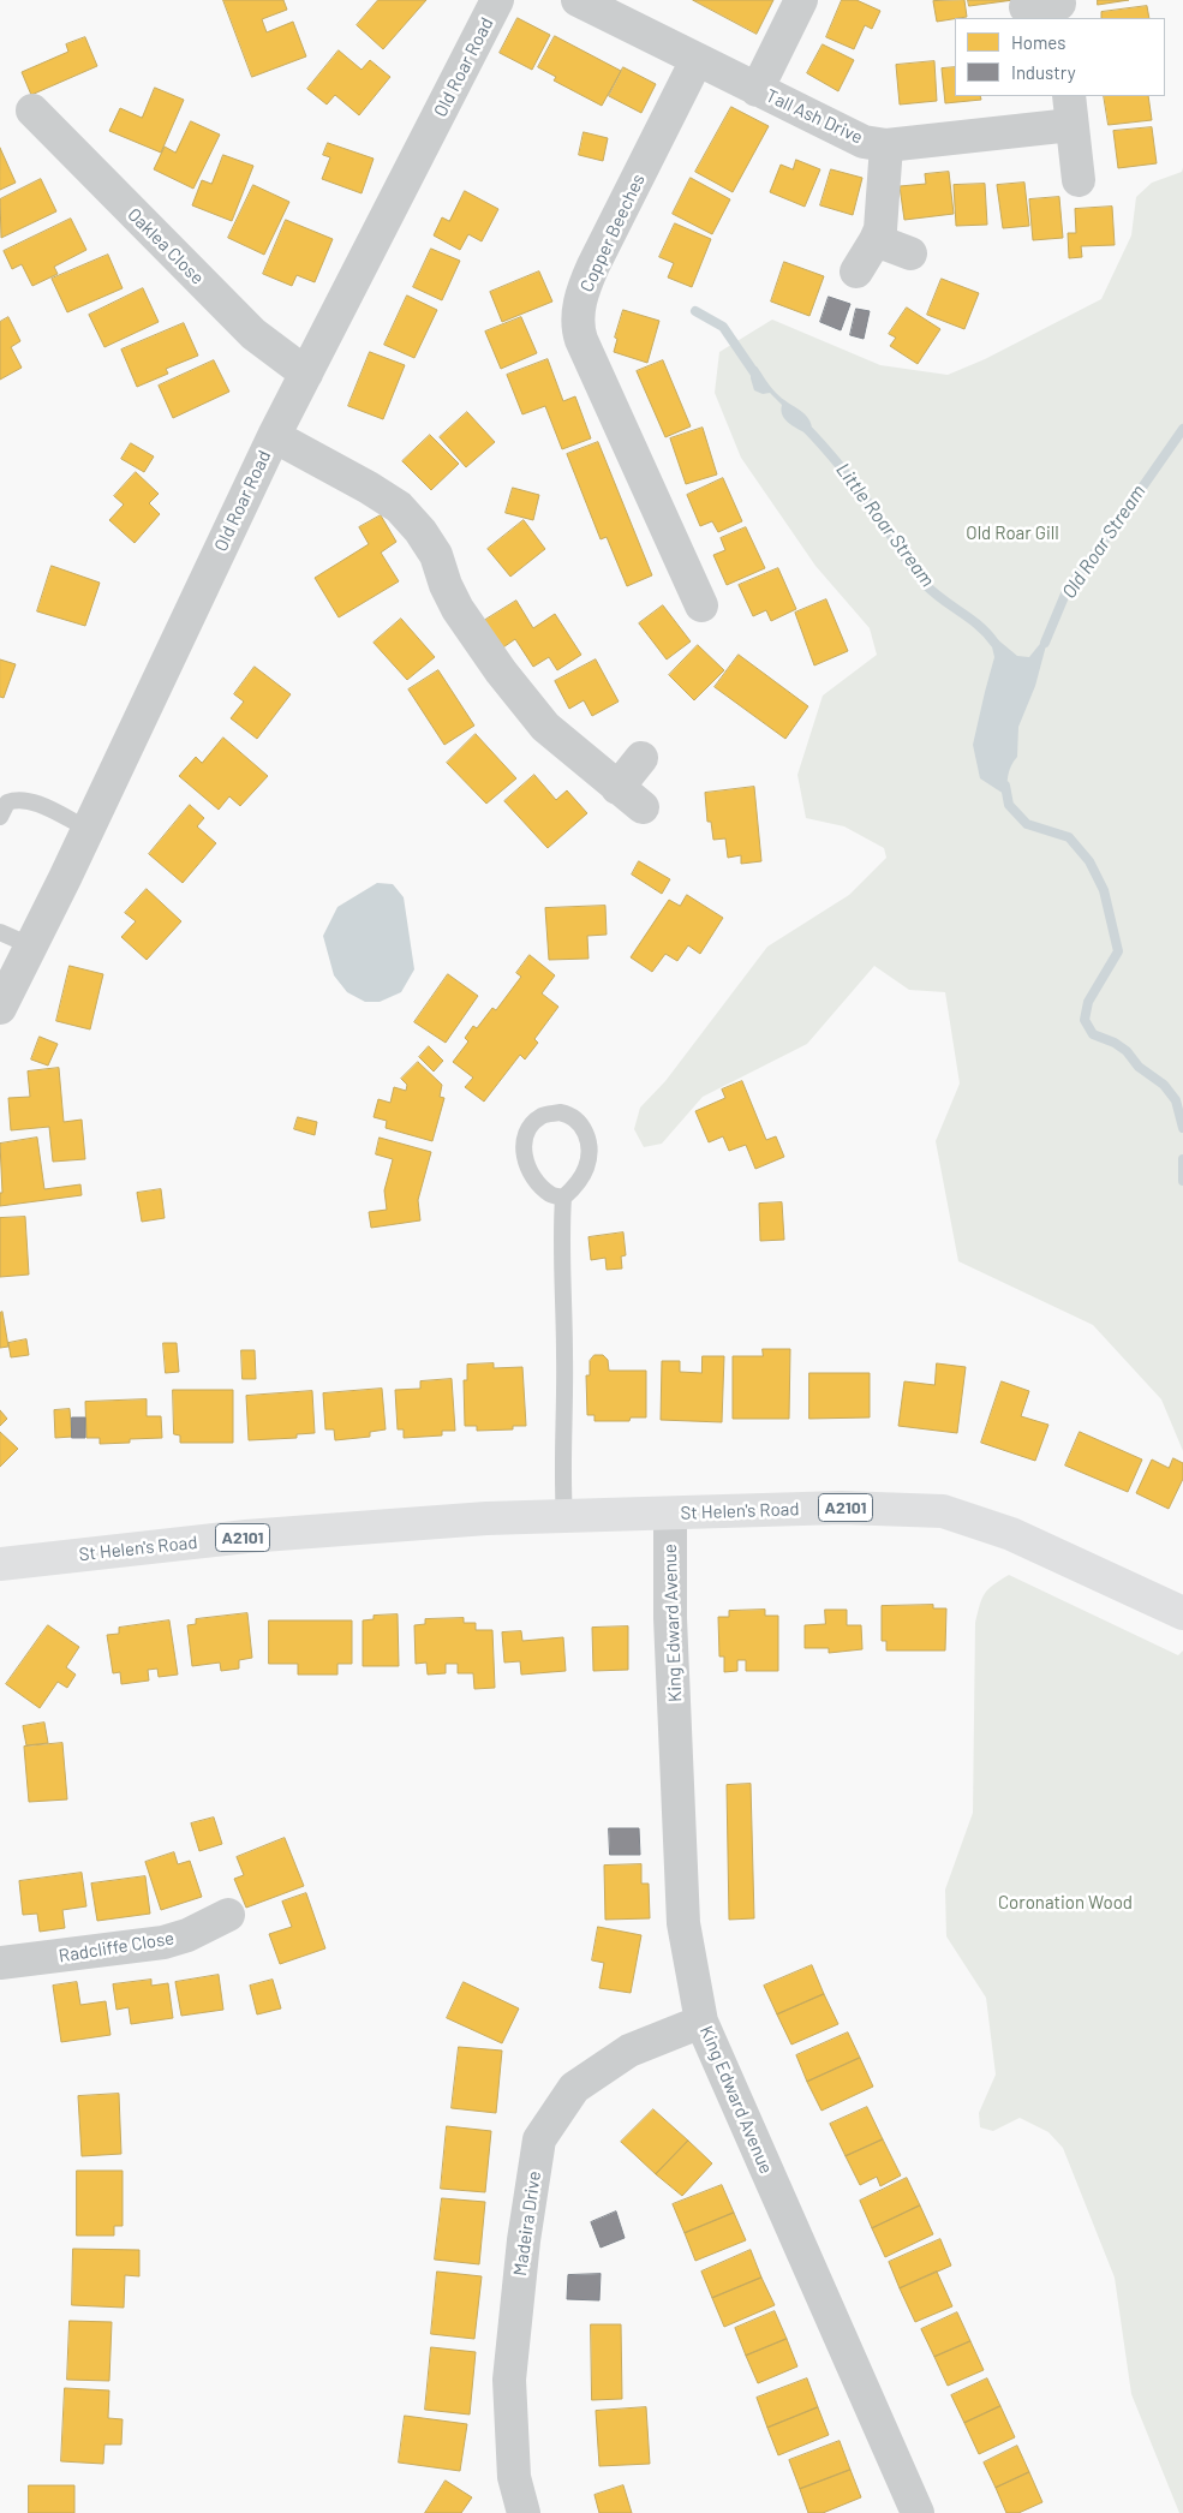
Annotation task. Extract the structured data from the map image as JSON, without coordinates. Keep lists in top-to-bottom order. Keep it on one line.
{"streets":{"main road":["A2101","St Helen's Road"],"street":["Old Roar Road","Tall Ash Drive","Copper Beeches","Oaklea Close","King Edward Avenue","Radcliffe Close","Madeira Drive"]},"crossings":[["Old Roar Road","Oaklea Close"],["Tall Ash Drive","Copper Beeches"],["St Helen's Road","King Edward Avenue"],["King Edward Avenue","Madeira Drive"]],"water":["Little Roar Stream","Old Roar Stream"],"parks":["Old Roar Gill","Coronation Wood"],"legend":["Homes","Industry"]}
